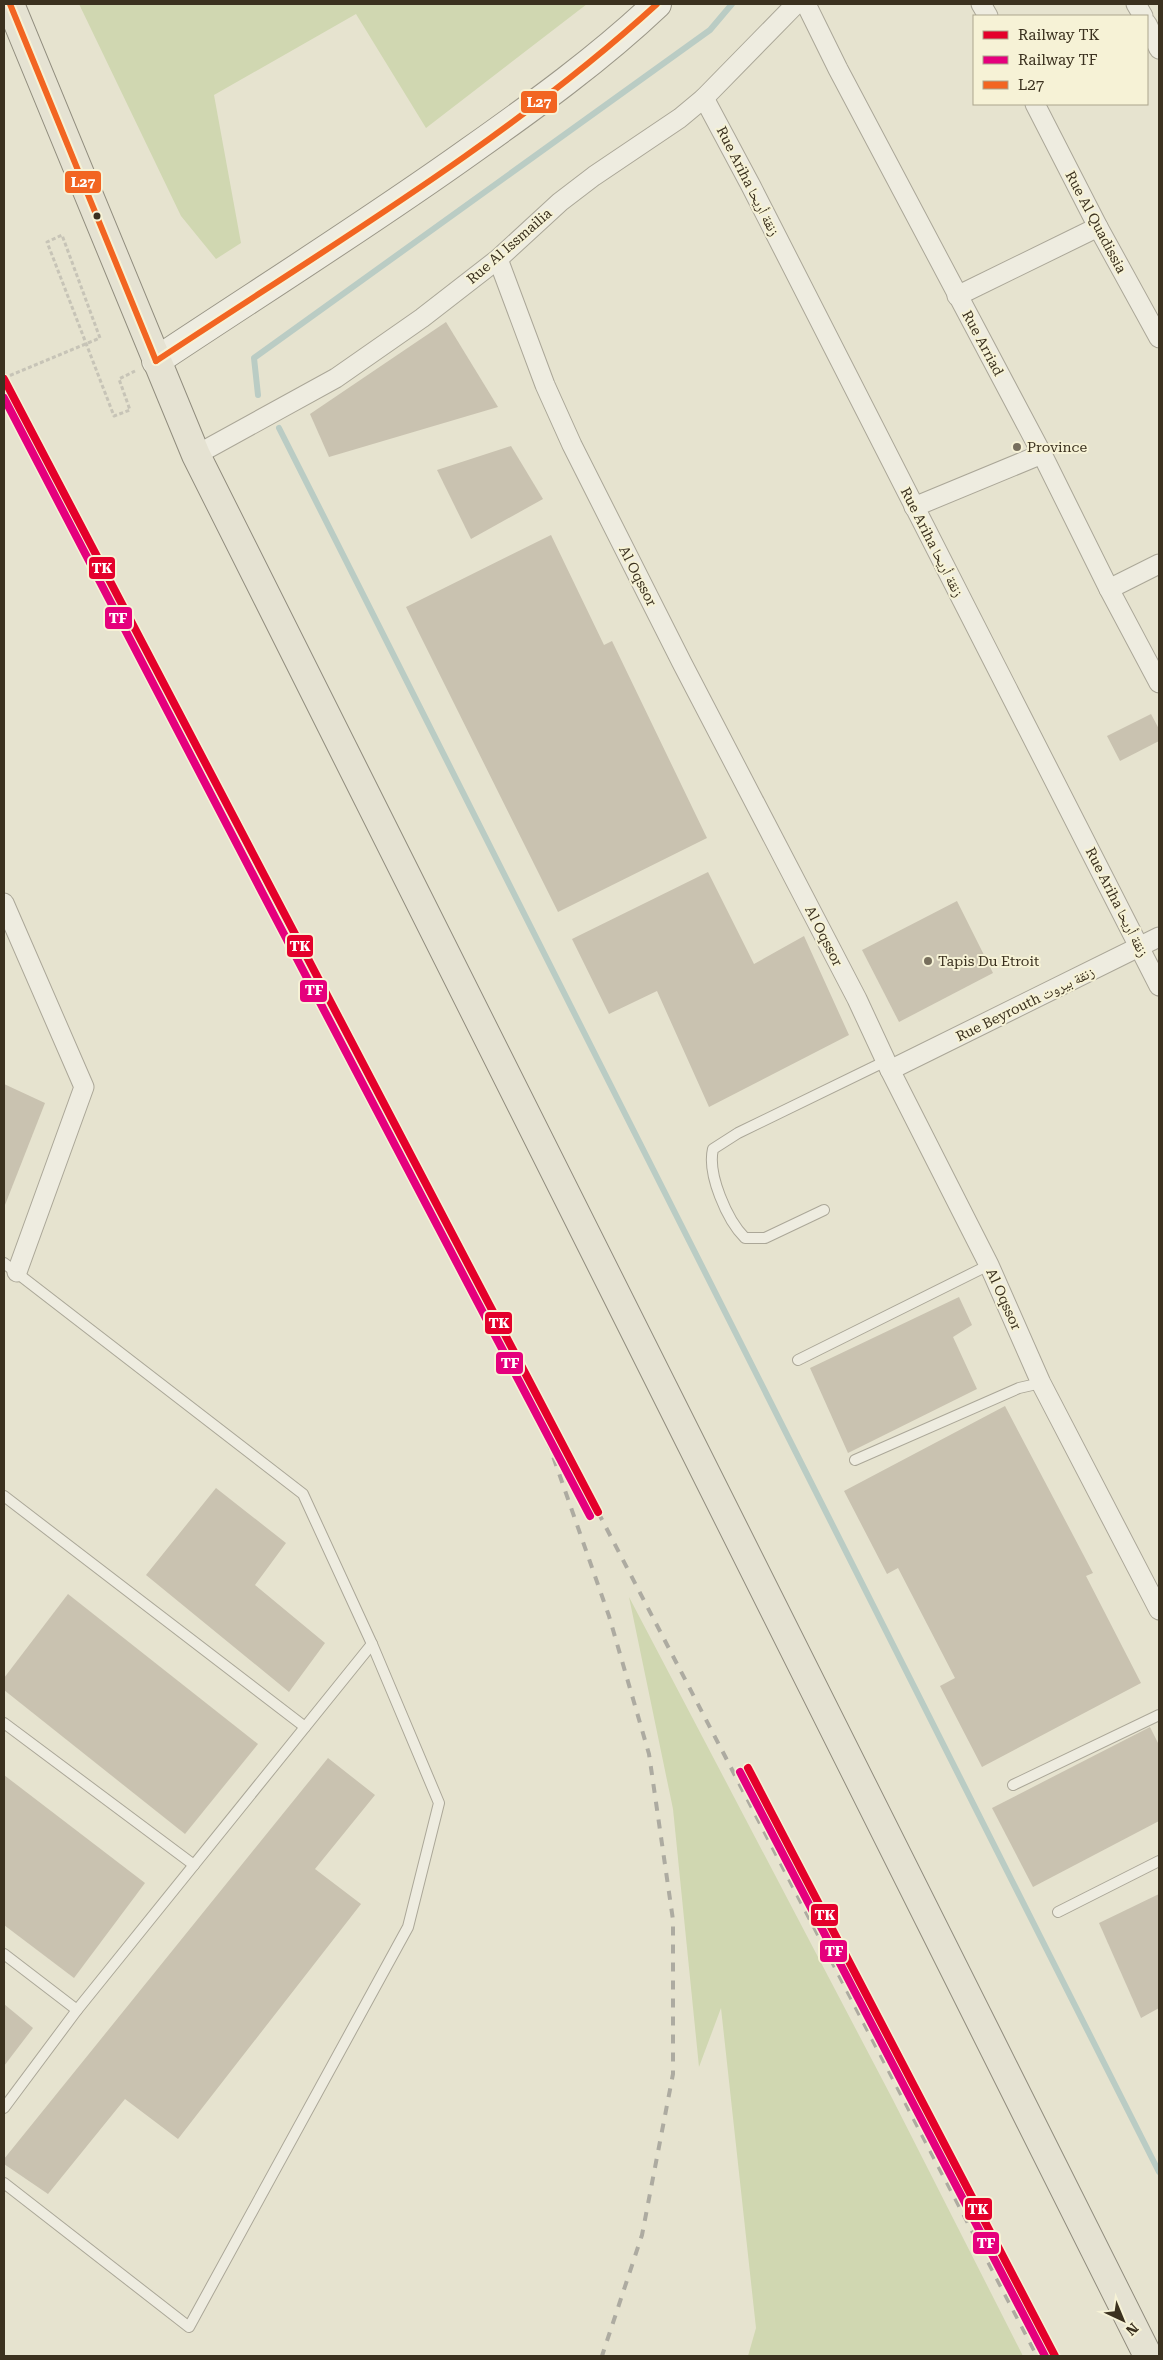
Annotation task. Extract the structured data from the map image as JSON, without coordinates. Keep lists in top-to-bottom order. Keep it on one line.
{"streets":{"street":["Rue Ariha زنقة أريحا","Rue Al Quadissia","Rue Al Issmailia","Rue Arriad","Al Oqssor","Rue Beyrouth زنقة بيروت"]},"crossings":[["Rue Ariha زنقة أريحا","Rue Al Issmailia"],["Rue Ariha زنقة أريحا","Rue Beyrouth زنقة بيروت"],["Rue Al Issmailia","Al Oqssor"],["Al Oqssor","Rue Beyrouth زنقة بيروت"]],"places":["Province","Tapis Du Etroit"],"lines":["transit line L27","rail line TK","rail line TF"],"legend":["Railway TK","Railway TF","L27"],"north":"bottom right"}
